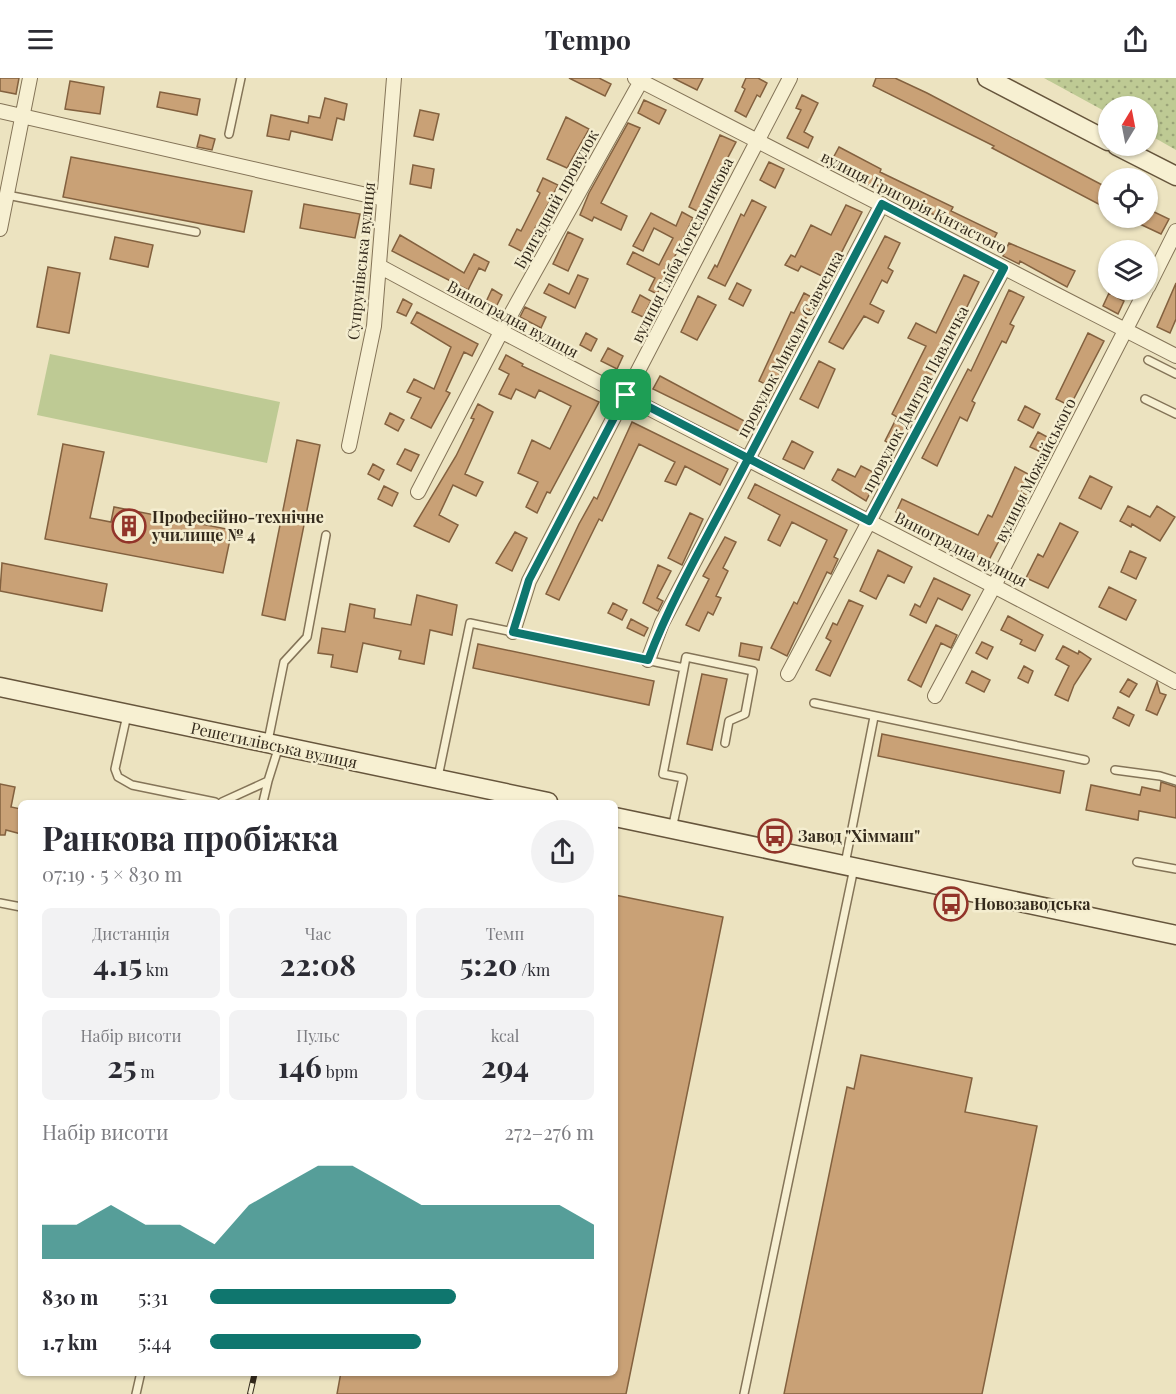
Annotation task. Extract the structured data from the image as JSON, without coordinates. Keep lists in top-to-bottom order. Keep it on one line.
{"streets":{"street":["Бригадний провулок","вулиця Григорія Китастого","вулиця Гліба Котельникова","Супрунівська вулиця","Виноградна вулиця","провулок Миколи Савченка","провулок Дмитра Павличка","вулиця Можайського","Решетилівська вулиця"]},"crossings":[["Бригадний провулок","вулиця Григорія Китастого"],["Бригадний провулок","Виноградна вулиця"],["вулиця Григорія Китастого","вулиця Гліба Котельникова"],["вулиця Григорія Китастого","провулок Миколи Савченка"],["вулиця Григорія Китастого","провулок Дмитра Павличка"],["вулиця Григорія Китастого","вулиця Можайського"],["вулиця Гліба Котельникова","Виноградна вулиця"],["Супрунівська вулиця","Виноградна вулиця"],["Виноградна вулиця","провулок Миколи Савченка"],["Виноградна вулиця","провулок Дмитра Павличка"],["Виноградна вулиця","вулиця Можайського"]],"places":{"building":["Професійно-технічне училище № 4"],"bus stop":["Завод \"Хіммаш\"","Новозаводська"]},"north":"top","page":{"header":"Tempo","heading":["Ранкова пробіжка","07:19 · 5 × 830 m"],"stats":[["Дистанція","4.15 km"],["Час","22:08"],["Темп","5:20 /km"],["Набір висоти","25 m"],["Пульс","146 bpm"],["kcal","294"]],"chart":["Набір висоти","272–276 m"],"list":[{"name":"830 m","note":"5:31"},{"name":"1.7 km","note":"5:44"}]}}
